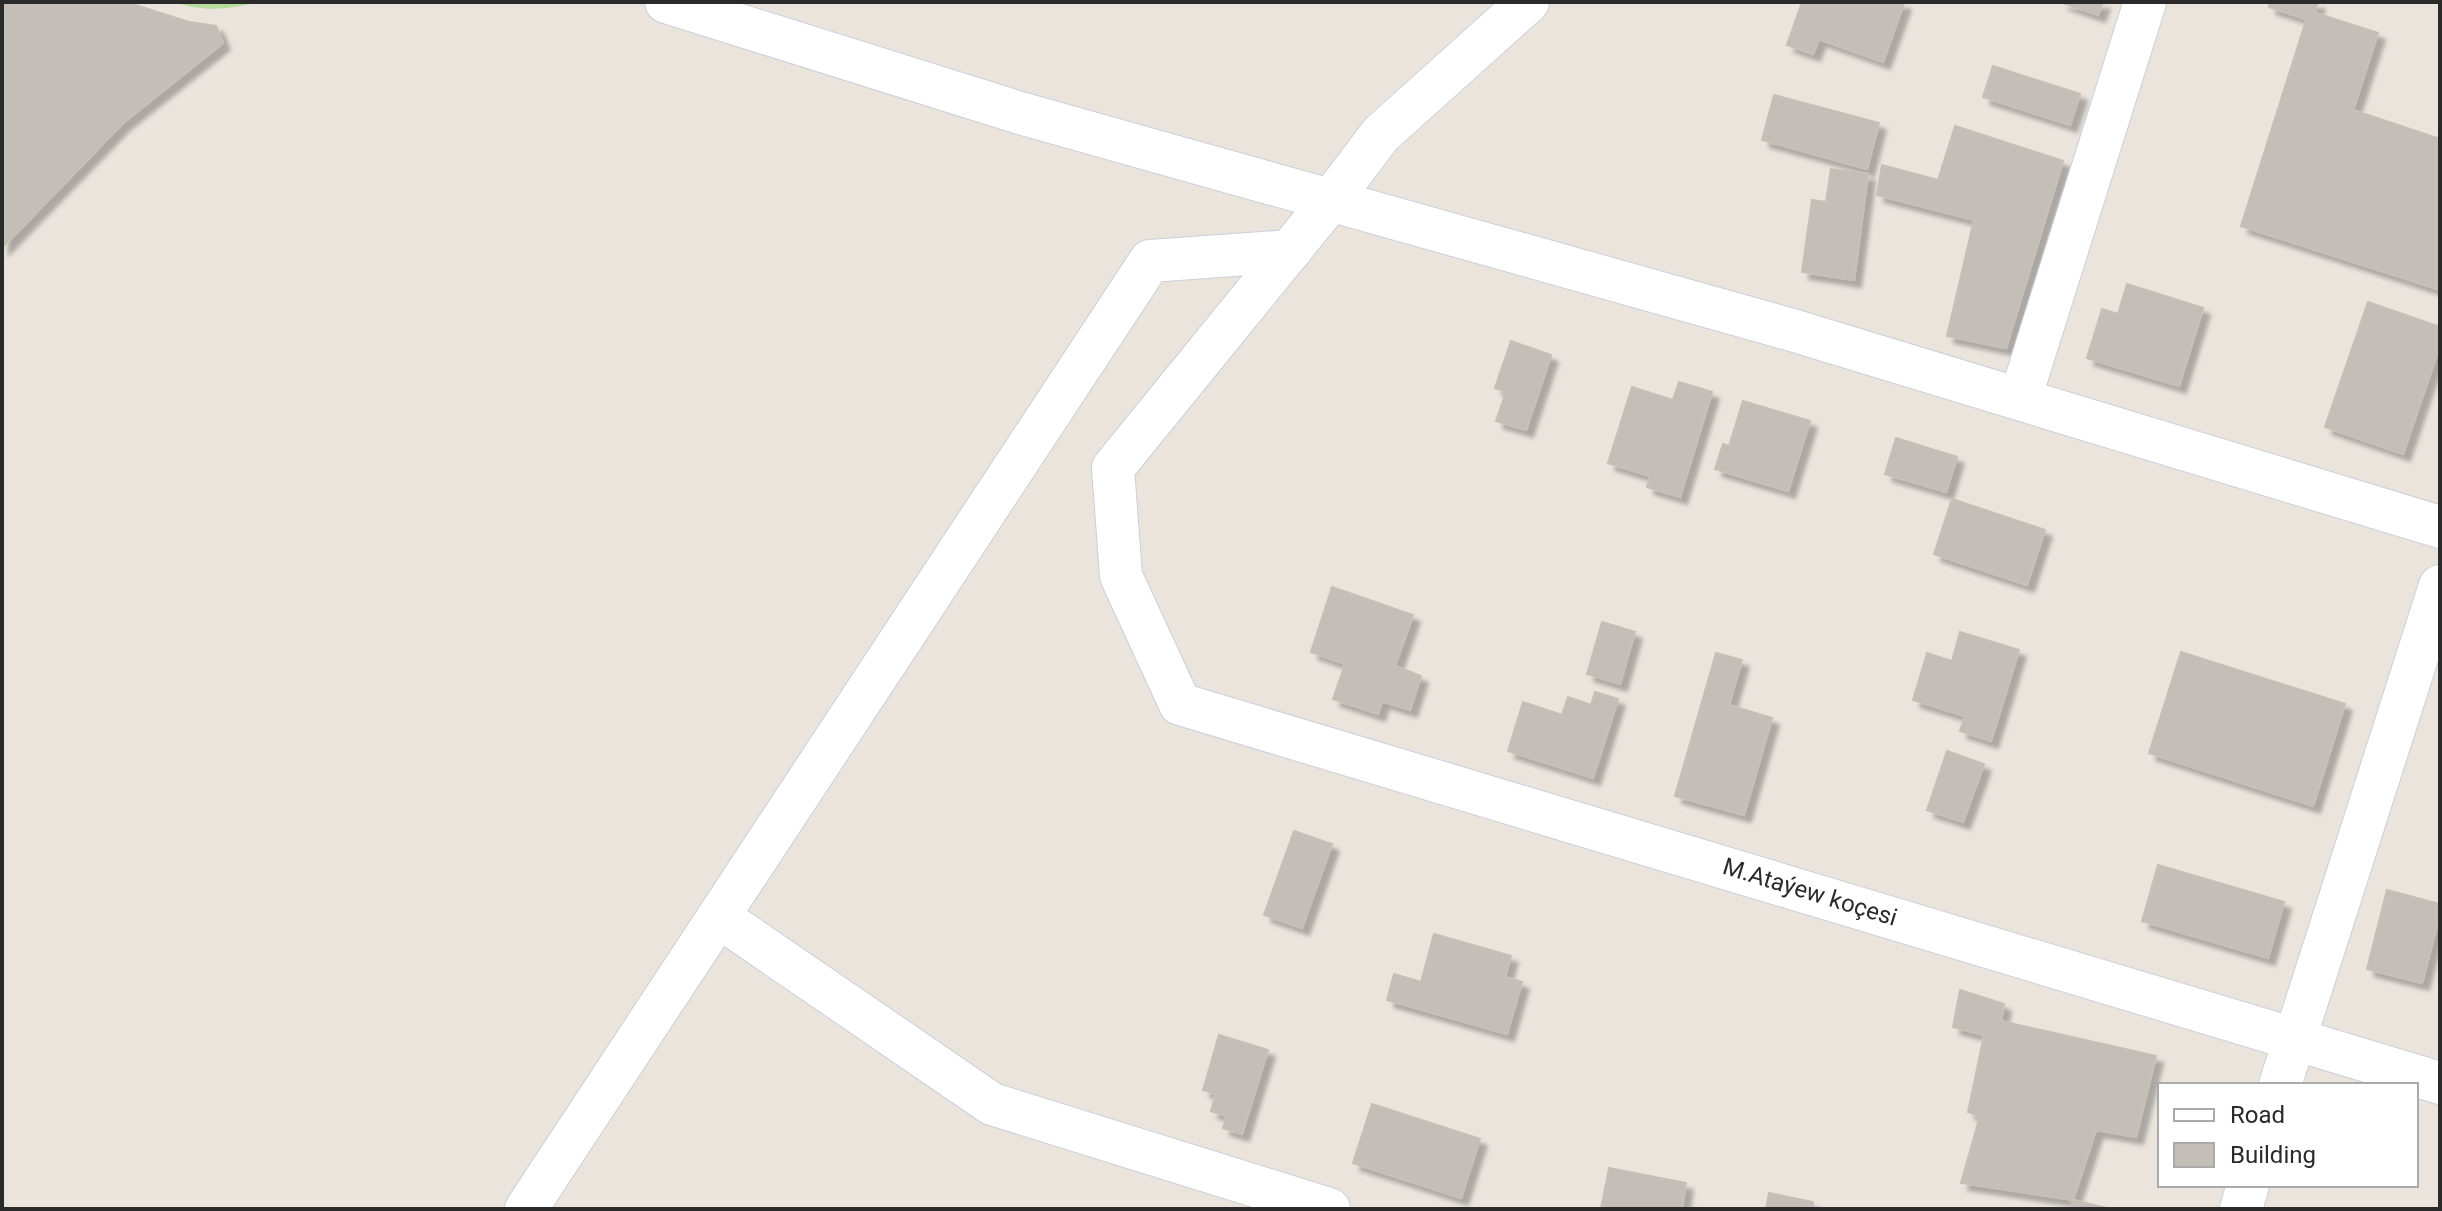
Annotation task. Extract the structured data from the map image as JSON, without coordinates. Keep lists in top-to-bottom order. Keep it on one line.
{"streets":{"street":["M.Ataýew koçesi"]},"legend":["Road","Building"]}
